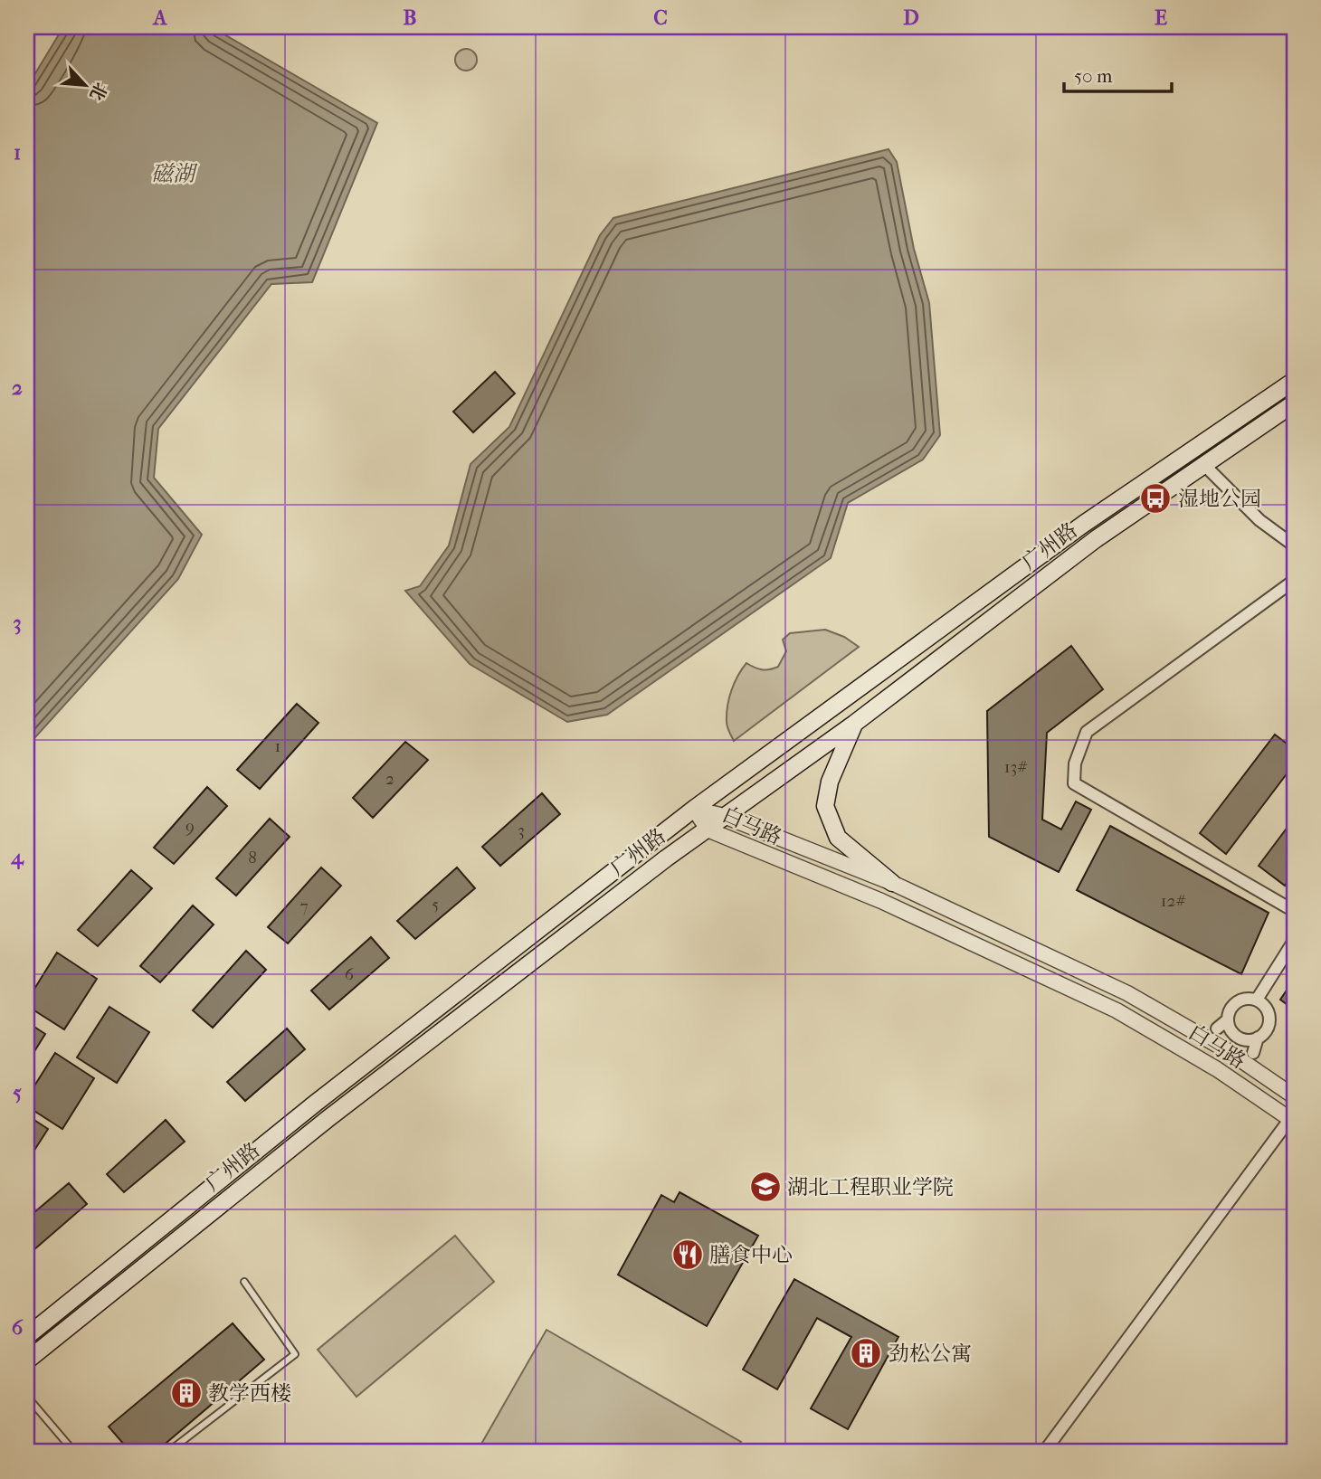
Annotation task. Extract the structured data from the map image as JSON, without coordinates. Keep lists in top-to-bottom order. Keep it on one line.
{"streets":{"main road":["广州路"],"street":["白马路"]},"crossings":[["广州路","白马路"]],"water":["磁湖"],"places":{"bus stop":["湿地公园"],"school or university":["湖北工程职业学院"],"restaurant":["膳食中心"],"building":["劲松公寓","教学西楼"]},"house_numbers":["1","13#","2","9","3","8","12#","5","7","6"],"scale_bar":"50 m","north":"bottom right","grid":{"columns":["A","B","C","D","E"],"rows":["1","2","3","4","5","6"]}}
